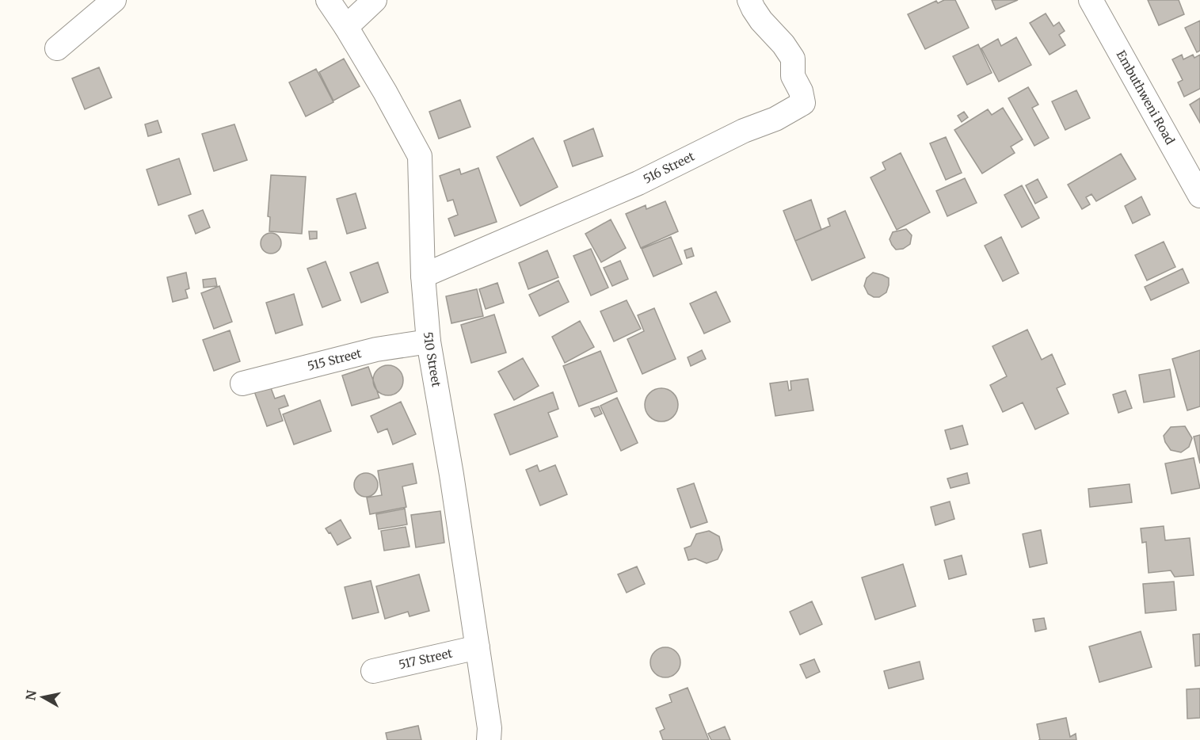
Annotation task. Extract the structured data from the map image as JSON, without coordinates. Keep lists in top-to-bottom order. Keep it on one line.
{"streets":{"street":["Embuthweni Road","516 Street","515 Street","510 Street","517 Street"]},"crossings":[["516 Street","510 Street"],["515 Street","510 Street"],["510 Street","517 Street"]],"north":"left"}
